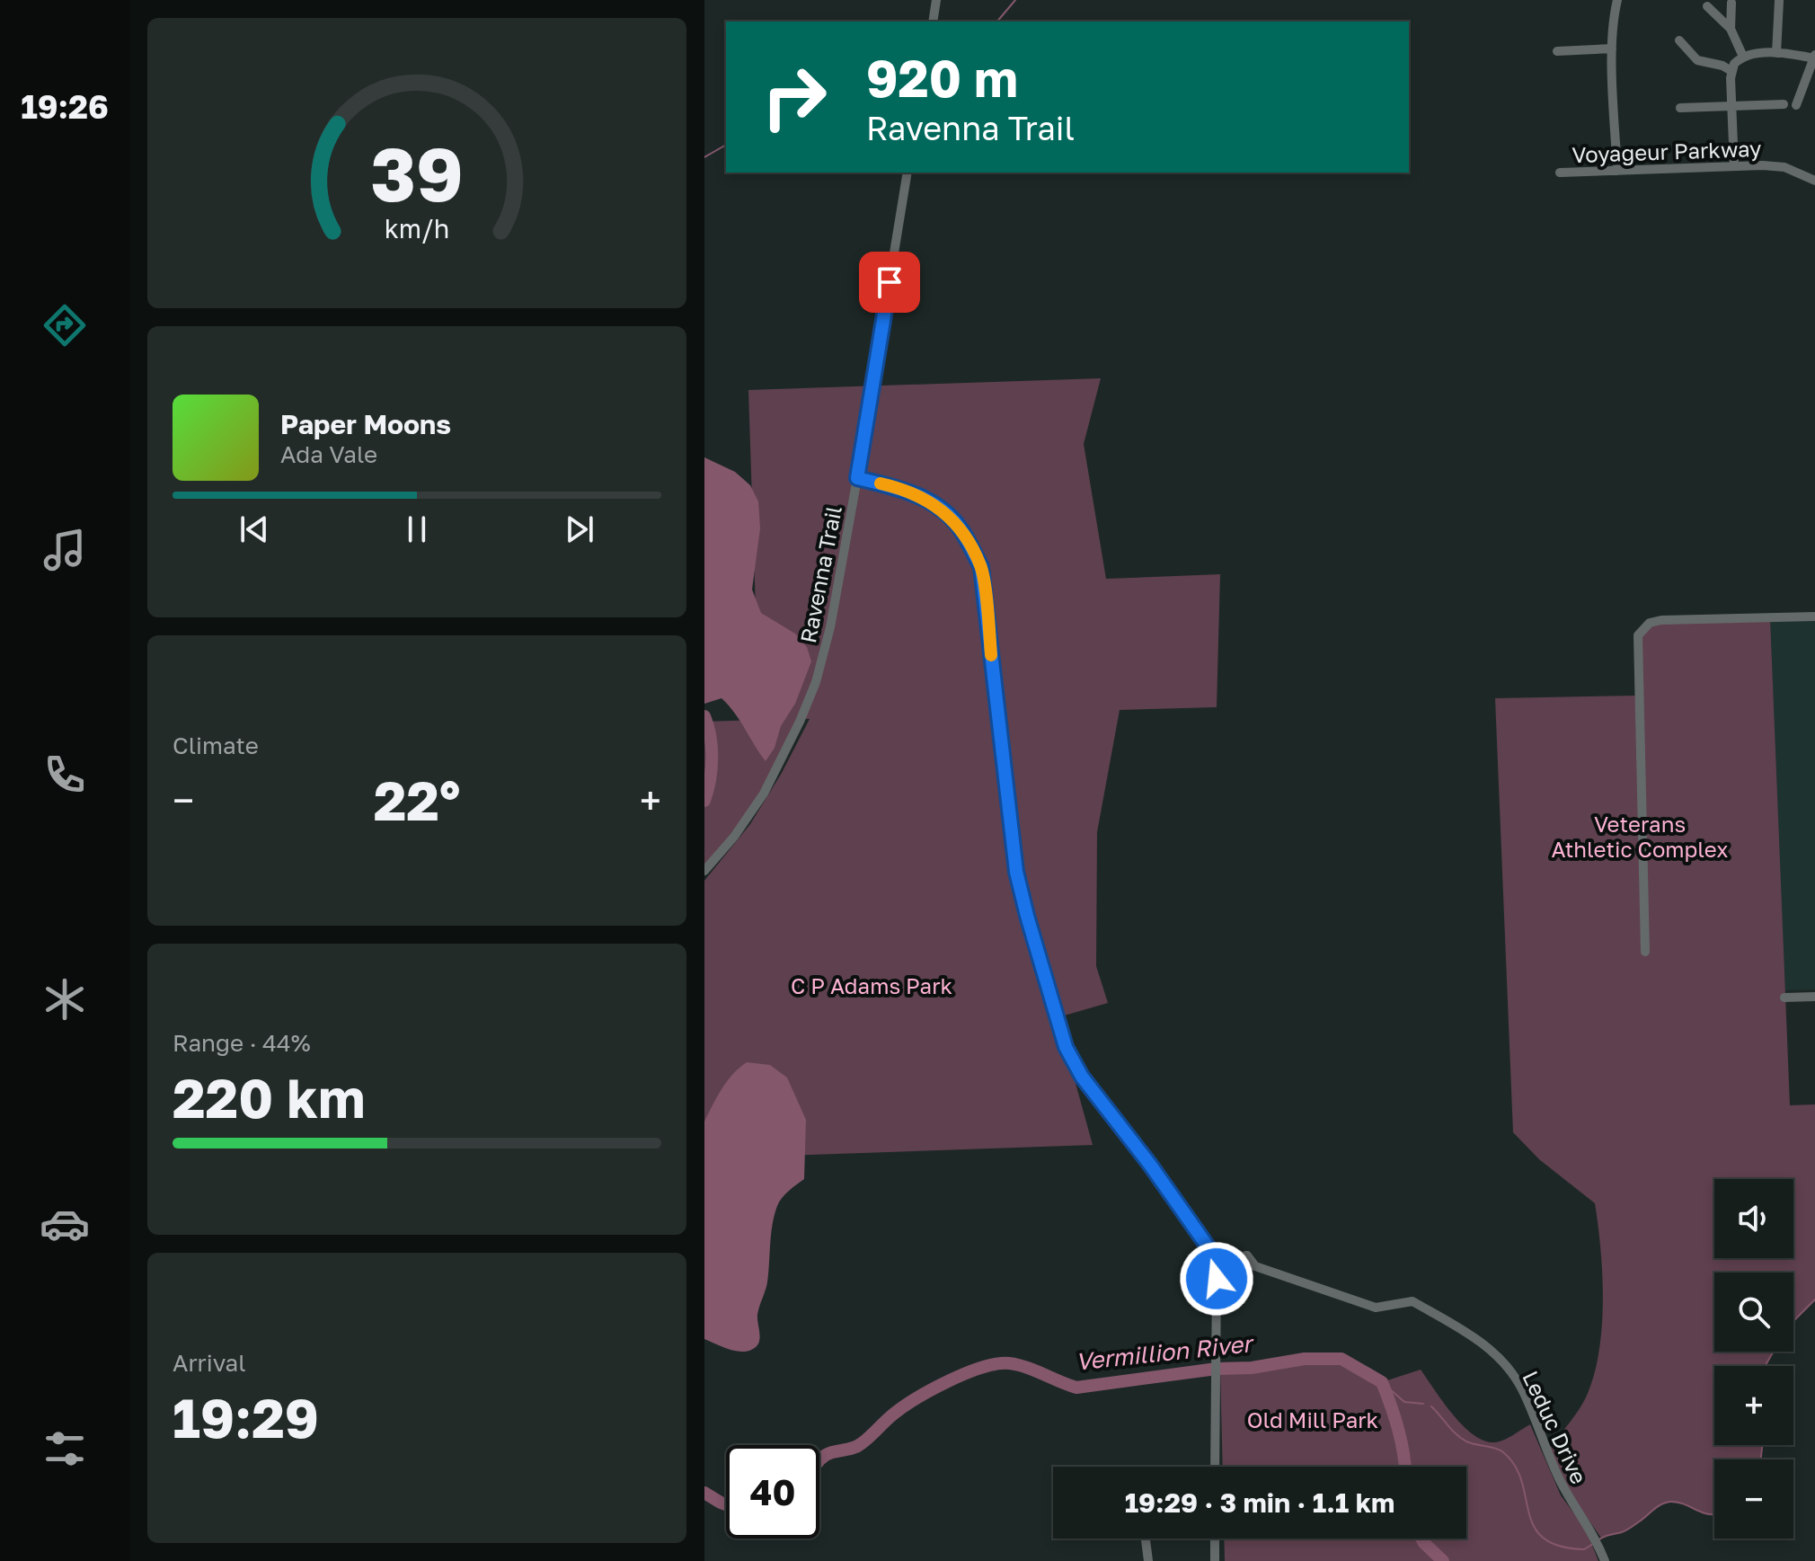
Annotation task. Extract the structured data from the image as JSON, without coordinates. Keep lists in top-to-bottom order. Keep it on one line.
{"streets":{"street":["Voyageur Parkway","Ravenna Trail","Leduc Drive"]},"water":["Vermillion River"],"parks":["Veterans Athletic Complex","C P Adams Park","Old Mill Park"],"page":{"tabs":"19:26","turn":["920 m","Ravenna Trail"],"song":["Paper Moons","Ada Vale"],"tile":["Climate",["Range · 44%","220 km"],["Arrival","19:29"]],"heat":["−","22°","+"],"map_buttons":["+","−"],"limit":"40","trip":"19:29 · 3 min · 1.1 km","gauge":["39","km/h"]}}
